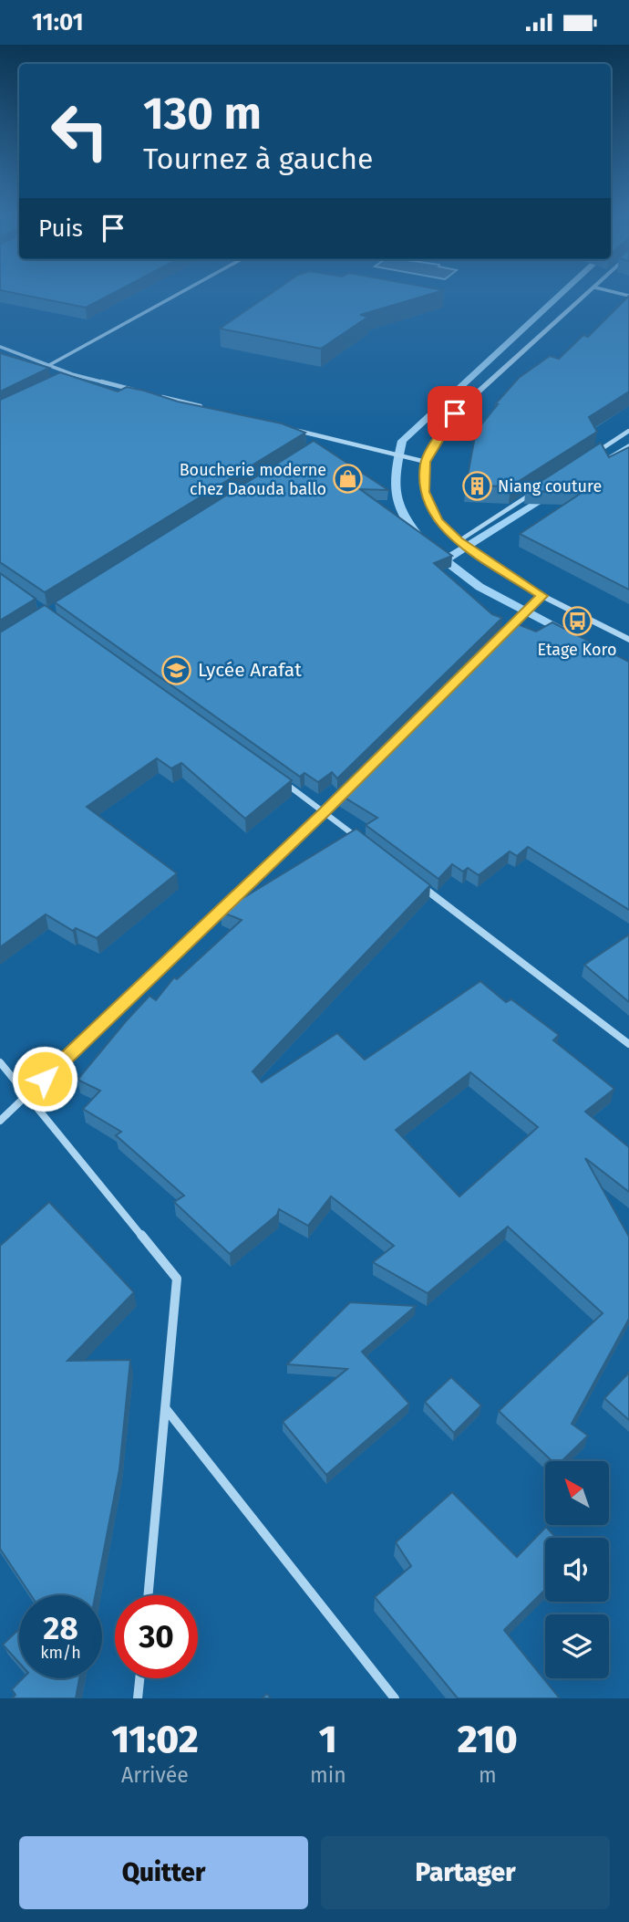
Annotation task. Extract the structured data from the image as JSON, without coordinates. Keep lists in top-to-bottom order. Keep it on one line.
{"places":{"shop":["Boucherie moderne chez Daouda ballo"],"building":["Niang couture"],"bus stop":["Etage Koro"],"school or university":["Lycée Arafat"]},"north":"top left","page":{"status":"11:01","turn":["130 m","Tournez à gauche"],"then":"Puis","speed":"28 km/h","limit":"30","eta":["11:02","Arrivée","1","min","210","m"],"buttons":["Quitter","Partager"]}}
